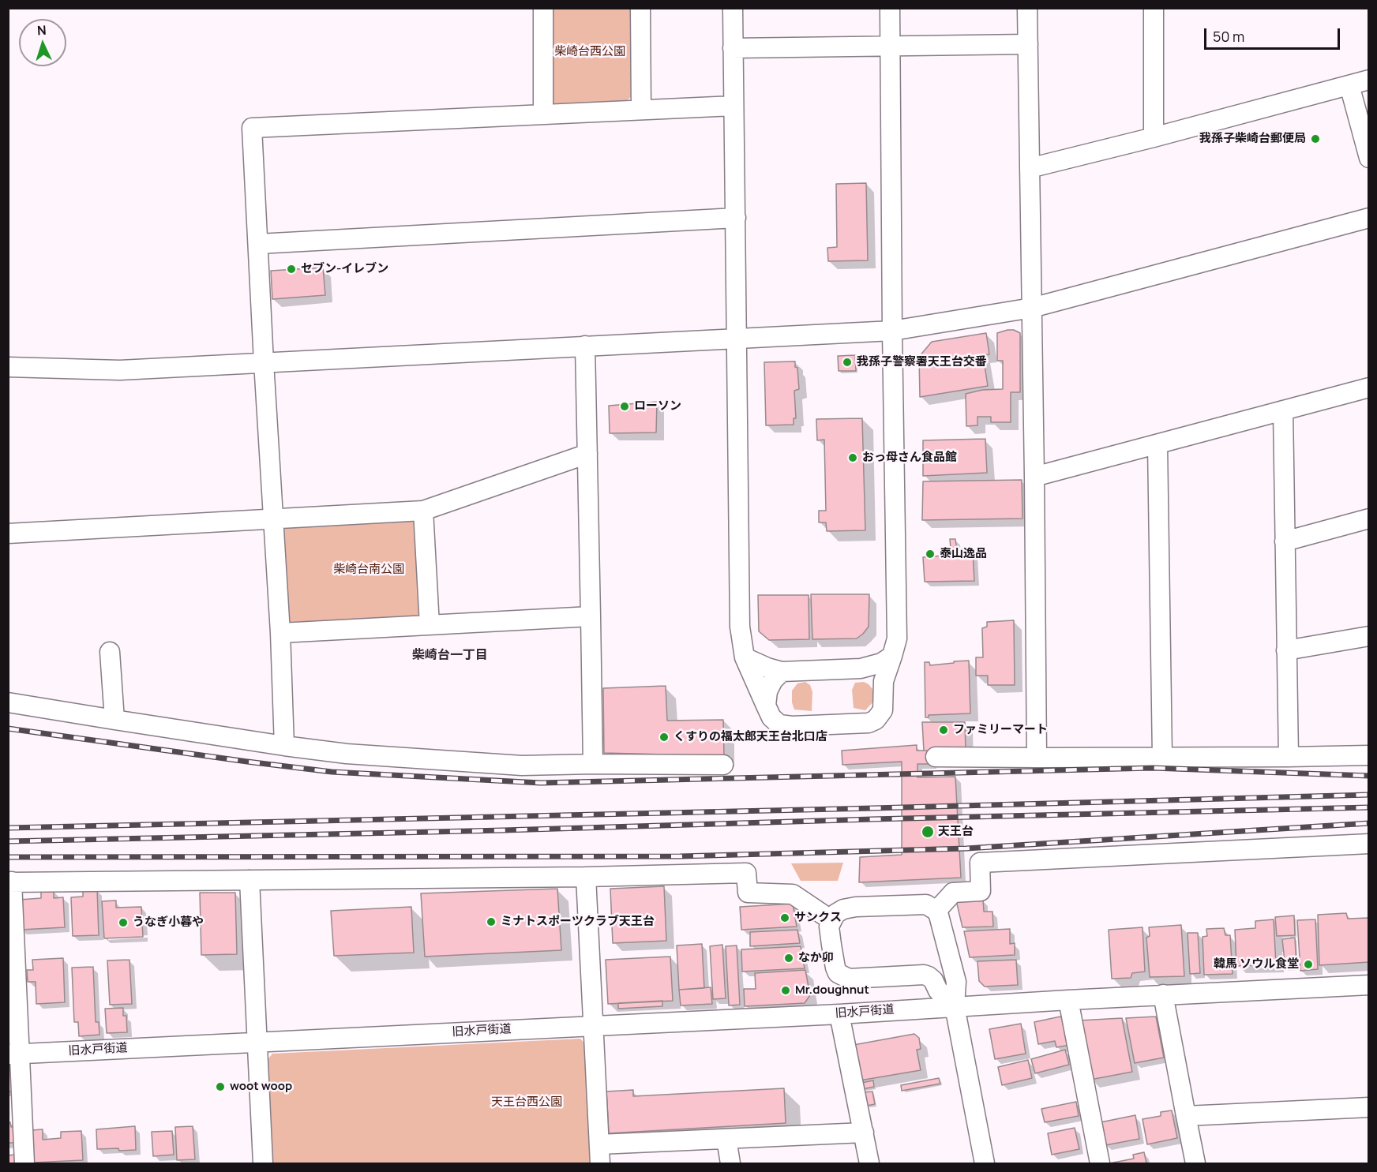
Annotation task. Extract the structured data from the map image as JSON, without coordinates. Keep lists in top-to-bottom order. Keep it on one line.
{"streets":{"street":["旧水戸街道"]},"districts":["柴崎台一丁目"],"parks":["柴崎台西公園","柴崎台南公園","天王台西公園"],"places":["我孫子柴崎台郵便局","セブン-イレブン","我孫子警察署天王台交番","ローソン","おっ母さん食品館","泰山逸品","ファミリーマート","くすりの福太郎天王台北口店","天王台","サンクス","ミナトスポーツクラブ天王台","うなぎ小暮や","なか卯","韓馬 ソウル食堂","Mr.doughnut","woot woop"],"scale_bar":"50 m","north":"top"}
